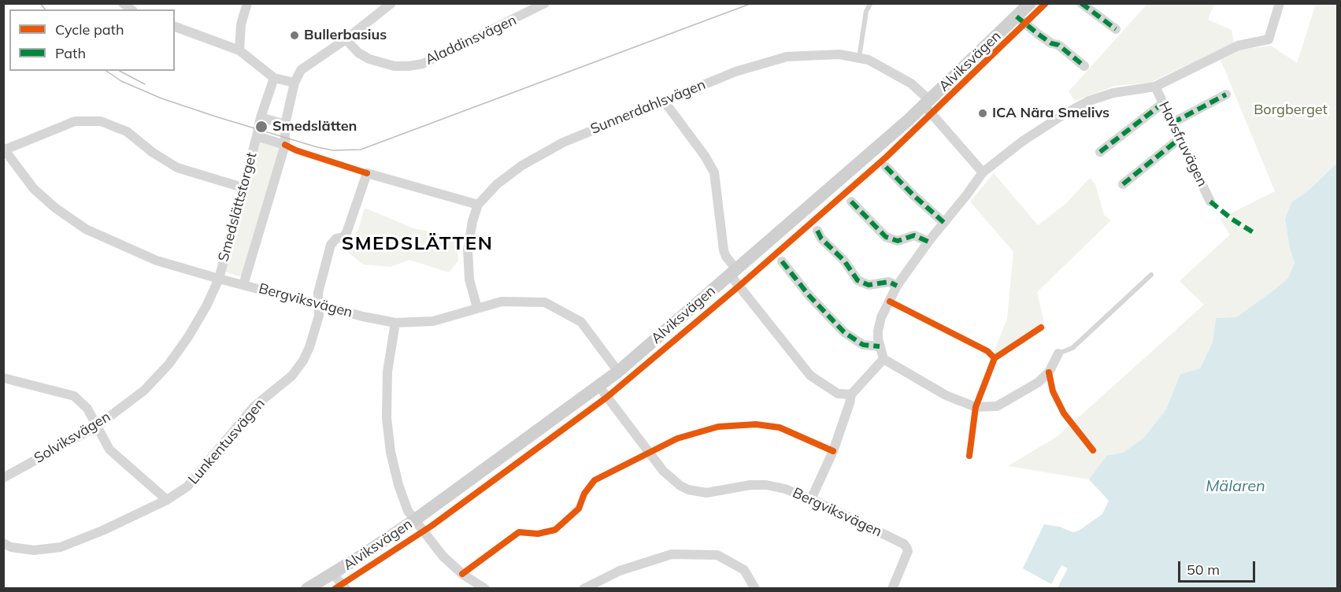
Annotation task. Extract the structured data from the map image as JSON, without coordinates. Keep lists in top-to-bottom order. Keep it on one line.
{"streets":{"street":["Aladdinsvägen","Alviksvägen","Sunnerdahlsvägen","Havsfruvägen","Smedslättstorget","Bergviksvägen","Solviksvägen","Lunkentusvägen"]},"crossings":[["Alviksvägen","Sunnerdahlsvägen"],["Alviksvägen","Bergviksvägen"],["Sunnerdahlsvägen","Bergviksvägen"],["Sunnerdahlsvägen","Lunkentusvägen"],["Smedslättstorget","Bergviksvägen"],["Smedslättstorget","Solviksvägen"],["Bergviksvägen","Solviksvägen"],["Bergviksvägen","Lunkentusvägen"]],"districts":["SMEDSLÄTTEN"],"water":["Mälaren"],"parks":["Borgberget"],"places":["Bullerbasius","ICA Nära Smelivs","Smedslätten"],"legend":["Cycle path","Path"],"scale_bar":"50 m"}
